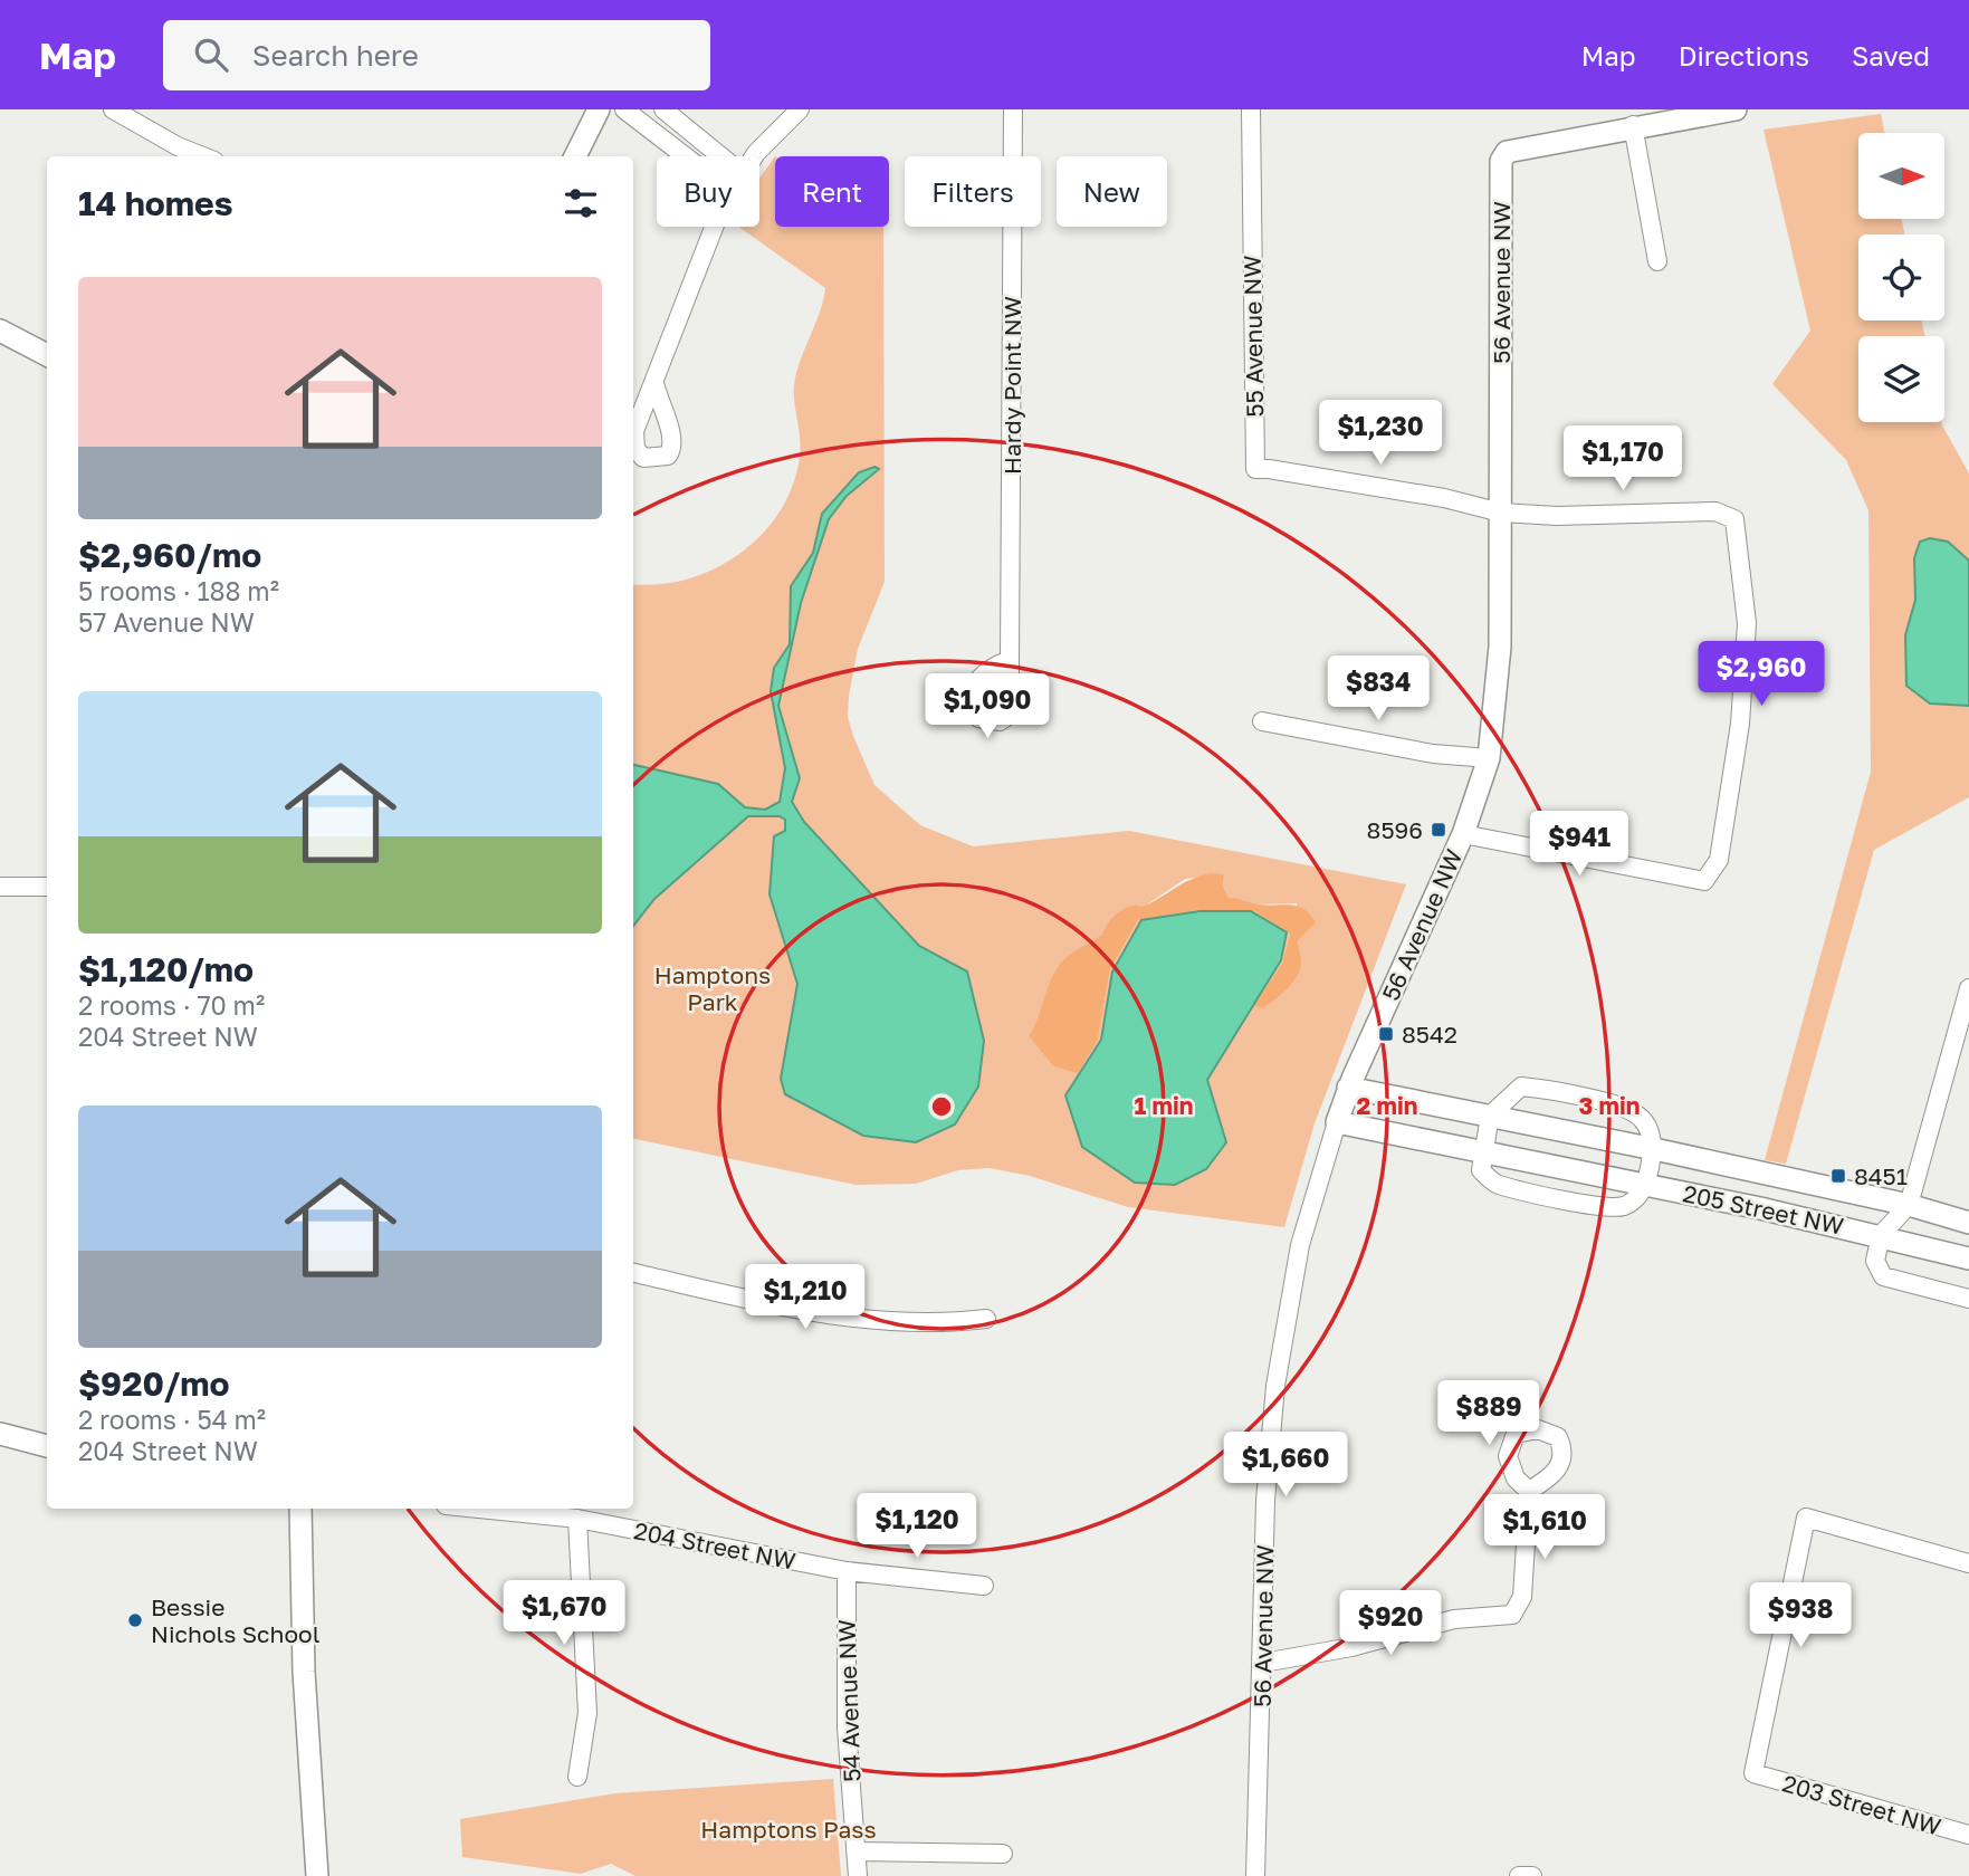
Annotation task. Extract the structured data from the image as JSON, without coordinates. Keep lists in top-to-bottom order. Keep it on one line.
{"streets":{"street":["56 Avenue NW","55 Avenue NW","Hardy Point NW","205 Street NW","204 Street NW","54 Avenue NW","203 Street NW"]},"crossings":[["56 Avenue NW","55 Avenue NW"],["56 Avenue NW","205 Street NW"],["204 Street NW","54 Avenue NW"]],"parks":["Hamptons Park","Hamptons Pass"],"places":{"transit":["8596","8542","8451"],"other":["Bessie Nichols School"]},"north":"right","page":{"header":"Map","search":"Search here","nav":["Map","Directions","Saved"],"chip":["Buy","Rent","Filters","New"],"heading":"14 homes","list":[{"name":"$2,960/mo","note":"5 rooms · 188 m² · 57 Avenue NW"},{"name":"$1,120/mo","note":"2 rooms · 70 m² · 204 Street NW"},{"name":"$920/mo","note":"2 rooms · 54 m² · 204 Street NW"}],"price":["$1,230","$1,170","$2,960","$834","$1,090","$941","$1,210","$889","$1,660","$1,120","$1,610","$1,670","$938","$920"]},"rings":["1 min","2 min","3 min"]}
